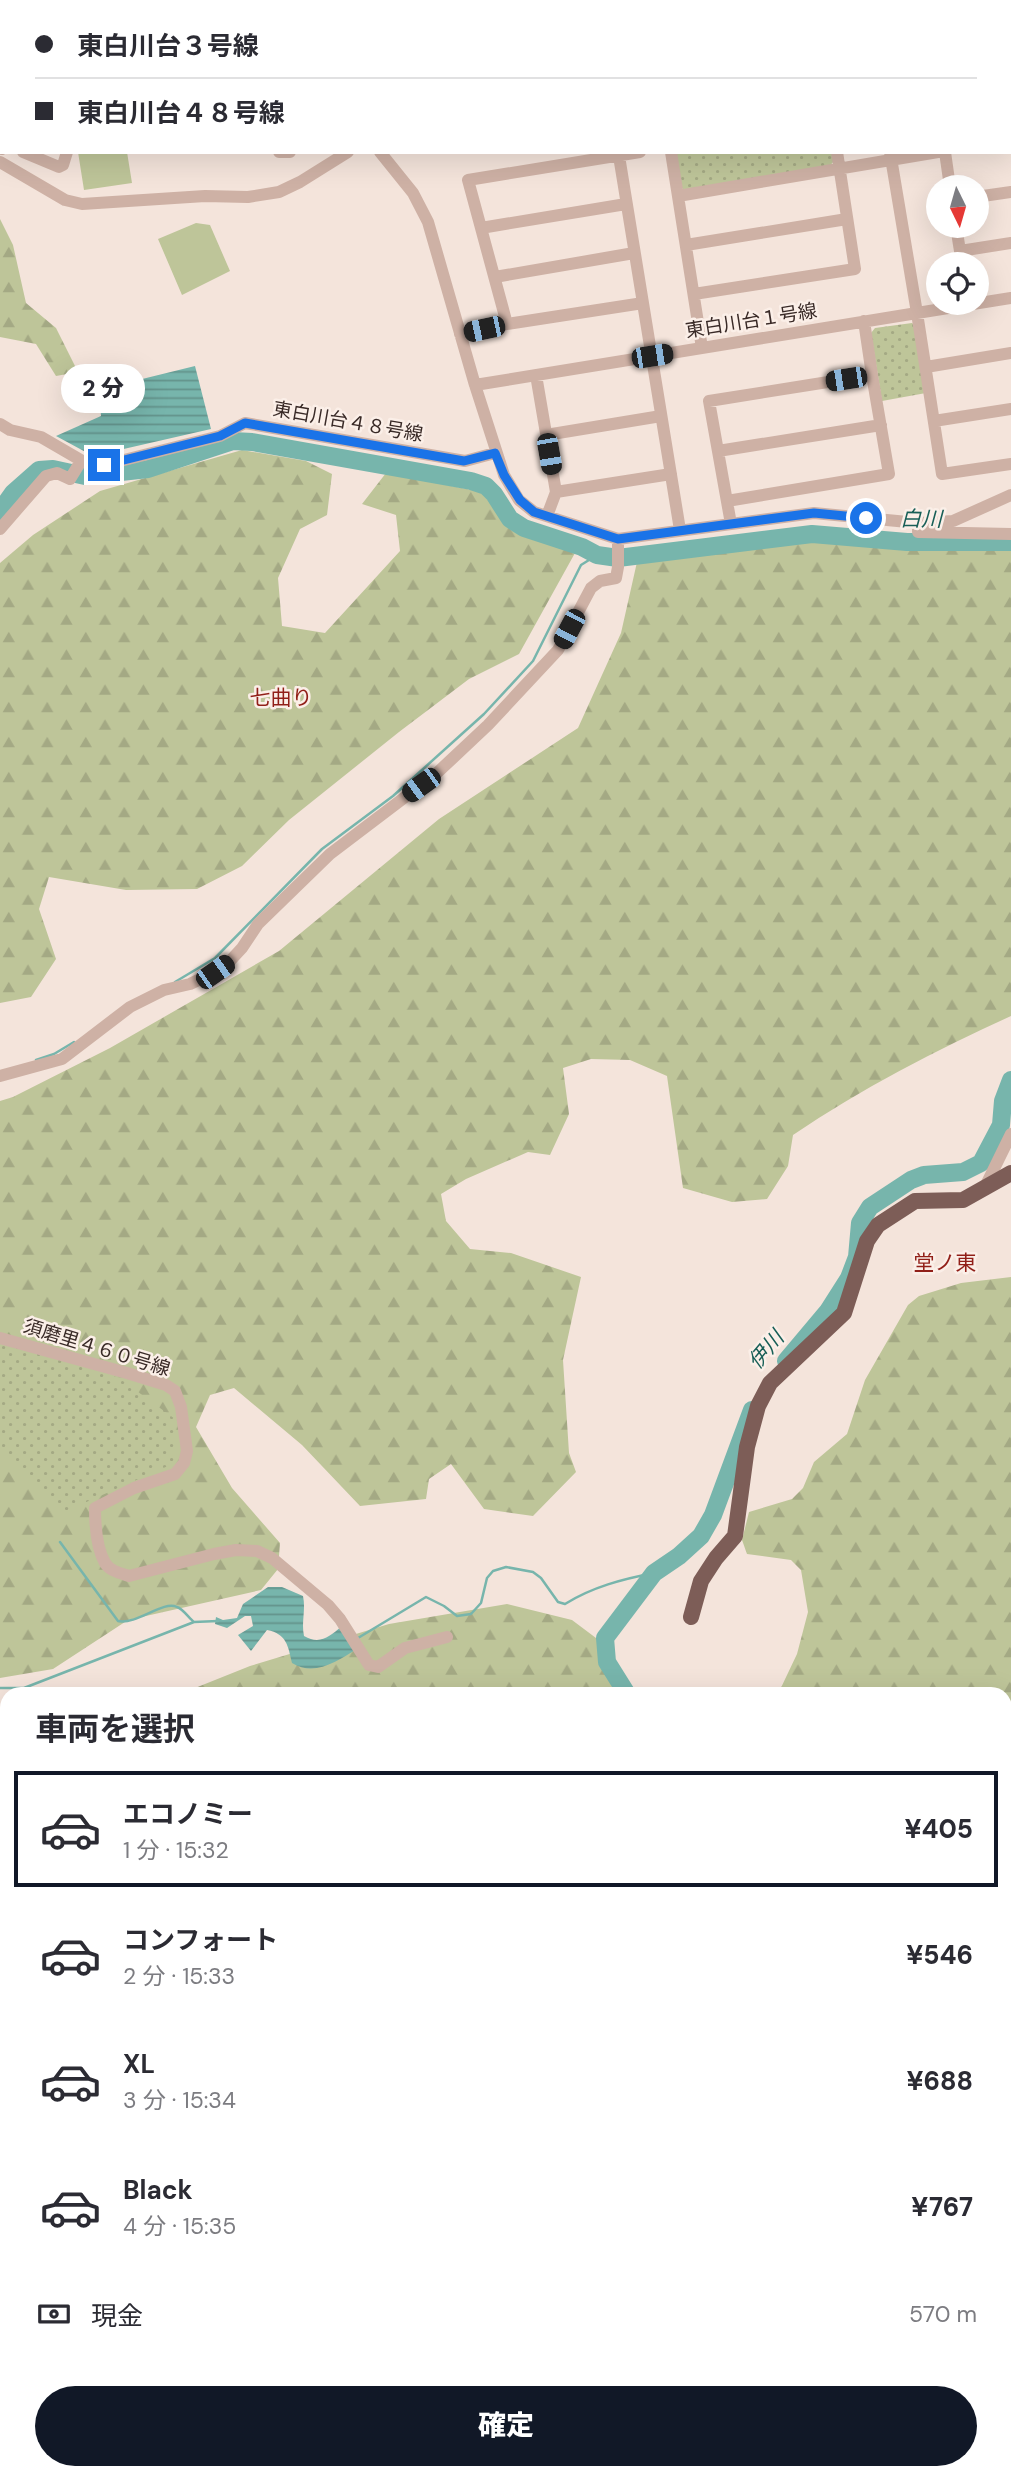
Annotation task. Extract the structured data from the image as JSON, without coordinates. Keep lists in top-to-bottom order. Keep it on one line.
{"streets":{"street":["東白川台１号線","東白川台４８号線","須磨里４６０号線"]},"districts":["七曲り","堂ノ東"],"water":["白川","伊川"],"north":"bottom","page":{"banner":["東白川台３号線","東白川台４８号線"],"bubble":"2 分","heading":"車両を選択","list":[{"name":"エコノミー","note":"1 分 · 15:32","value":"¥405"},{"name":"コンフォート","note":"2 分 · 15:33","value":"¥546"},{"name":"XL","note":"3 分 · 15:34","value":"¥688"},{"name":"Black","note":"4 分 · 15:35","value":"¥767"}],"pay":["現金","570 m"],"buttons":"確定"}}
